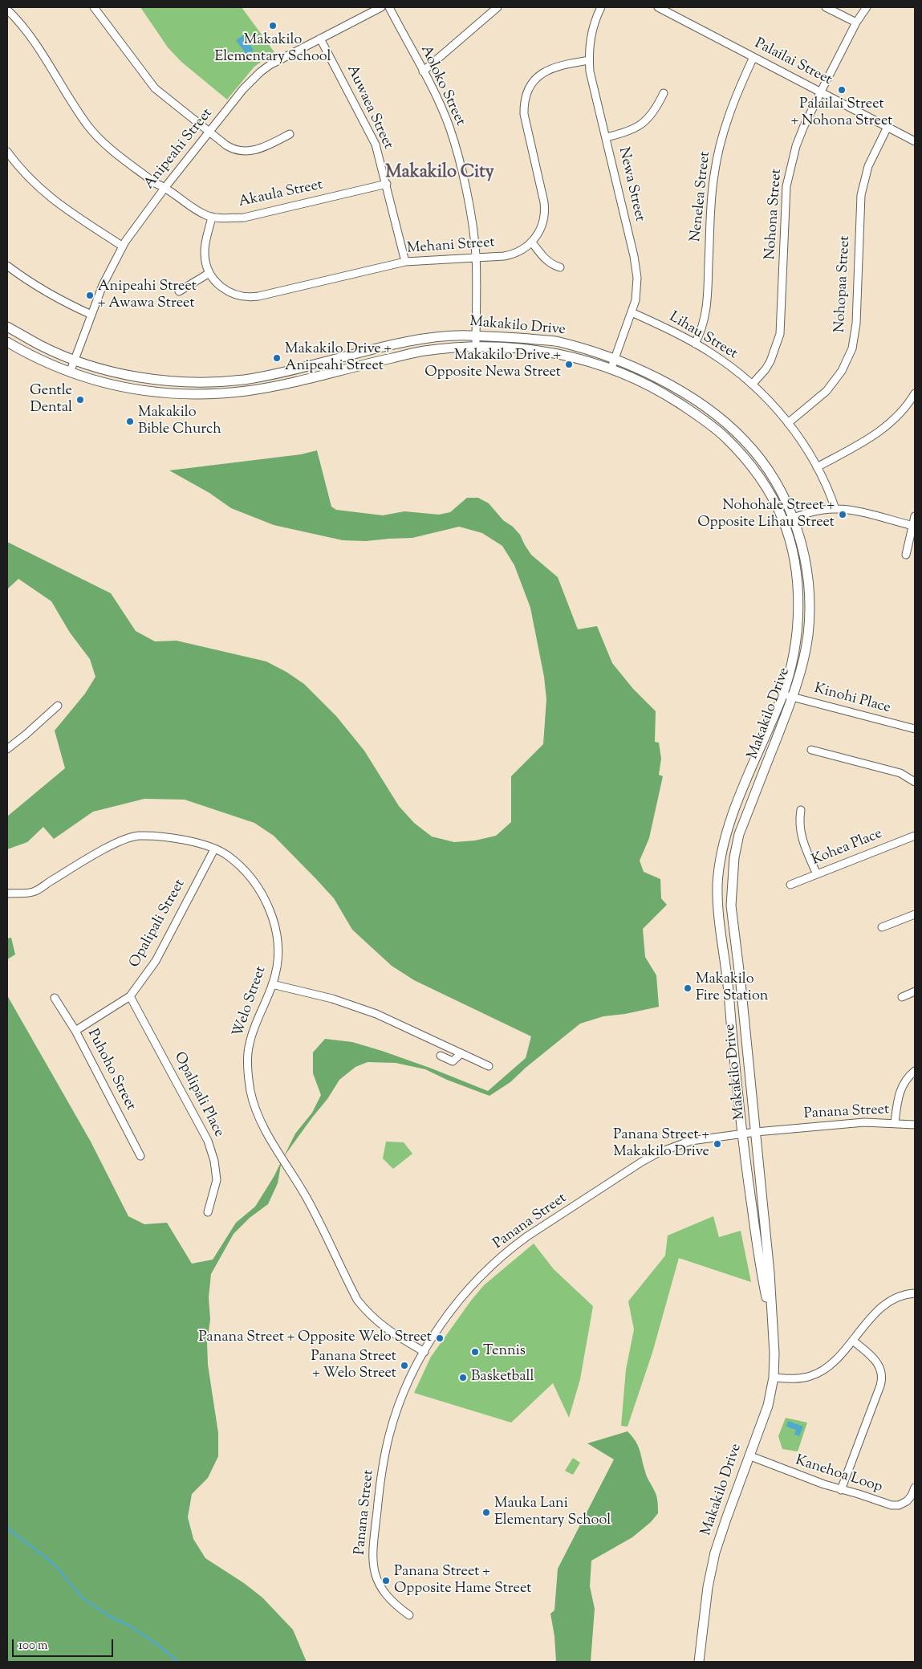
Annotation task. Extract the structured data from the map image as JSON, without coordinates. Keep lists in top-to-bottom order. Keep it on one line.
{"streets":{"main road":["Makakilo Drive"],"street":["Palailai Street","Aoloko Street","Auwaea Street","Anipeahi Street","Newa Street","Akaula Street","Nenelea Street","Nohona Street","Mehani Street","Nohopaa Street","Lihau Street","Kinohi Place","Kohea Place","Opalipali Street","Welo Street","Puhoho Street","Opalipali Place","Panana Street","Kanehoa Loop"]},"crossings":[["Palailai Street","Nenelea Street"],["Palailai Street","Nohona Street"],["Palailai Street","Nohopaa Street"],["Aoloko Street","Mehani Street"],["Aoloko Street","Makakilo Drive"],["Auwaea Street","Anipeahi Street"],["Auwaea Street","Akaula Street"],["Auwaea Street","Mehani Street"],["Anipeahi Street","Akaula Street"],["Anipeahi Street","Makakilo Drive"],["Newa Street","Mehani Street"],["Newa Street","Makakilo Drive"],["Newa Street","Lihau Street"],["Akaula Street","Mehani Street"],["Nenelea Street","Lihau Street"],["Nohona Street","Lihau Street"],["Nohopaa Street","Lihau Street"],["Makakilo Drive","Kinohi Place"],["Makakilo Drive","Panana Street"],["Makakilo Drive","Kanehoa Loop"],["Opalipali Street","Welo Street"],["Opalipali Street","Puhoho Street"],["Opalipali Street","Opalipali Place"],["Welo Street","Panana Street"]],"districts":["Makakilo City"],"places":["Makakilo Elementary School","Palailai Street + Nohona Street","Anipeahi Street + Awawa Street","Makakilo Drive + Anipeahi Street","Makakilo Drive + Opposite Newa Street","Gentle Dental","Makakilo Bible Church","Nohohale Street + Opposite Lihau Street","Makakilo Fire Station","Panana Street + Makakilo Drive","Panana Street + Opposite Welo Street","Tennis","Panana Street + Welo Street","Basketball","Mauka Lani Elementary School","Panana Street + Opposite Hame Street"],"scale_bar":"100 m"}
